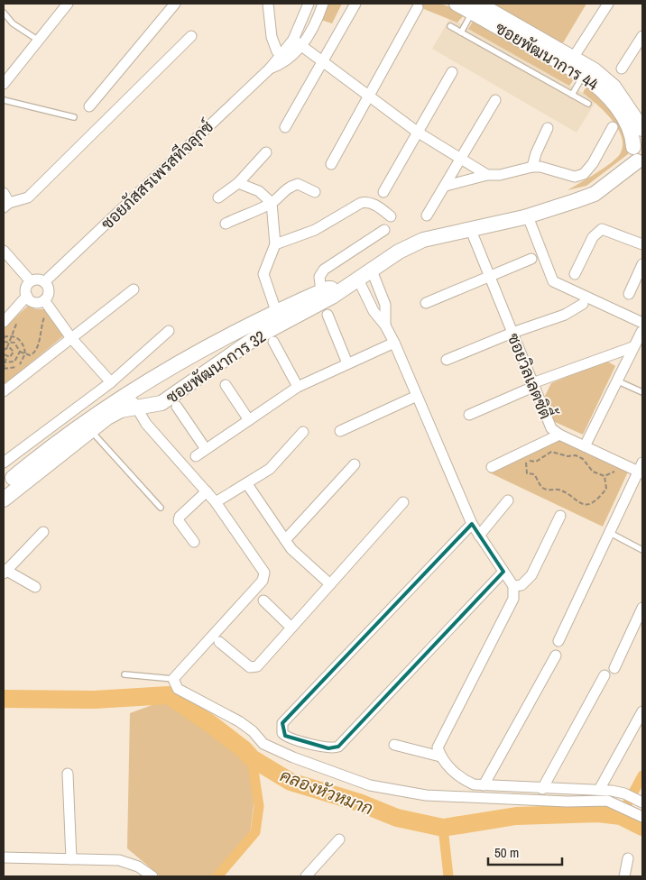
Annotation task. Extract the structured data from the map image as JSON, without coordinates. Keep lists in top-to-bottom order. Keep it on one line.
{"streets":{"street":["ซอยพัฒนาการ 44","ซอยภัสสรเพรสทีจลุกซ์","ซอยพัฒนาการ 32","ซอยวิลเลตซิตี้"]},"crossings":[["ซอยพัฒนาการ 44","ซอยพัฒนาการ 32"],["ซอยพัฒนาการ 32","ซอยวิลเลตซิตี้"]],"water":["คลองหัวหมาก"],"scale_bar":"50 m"}
